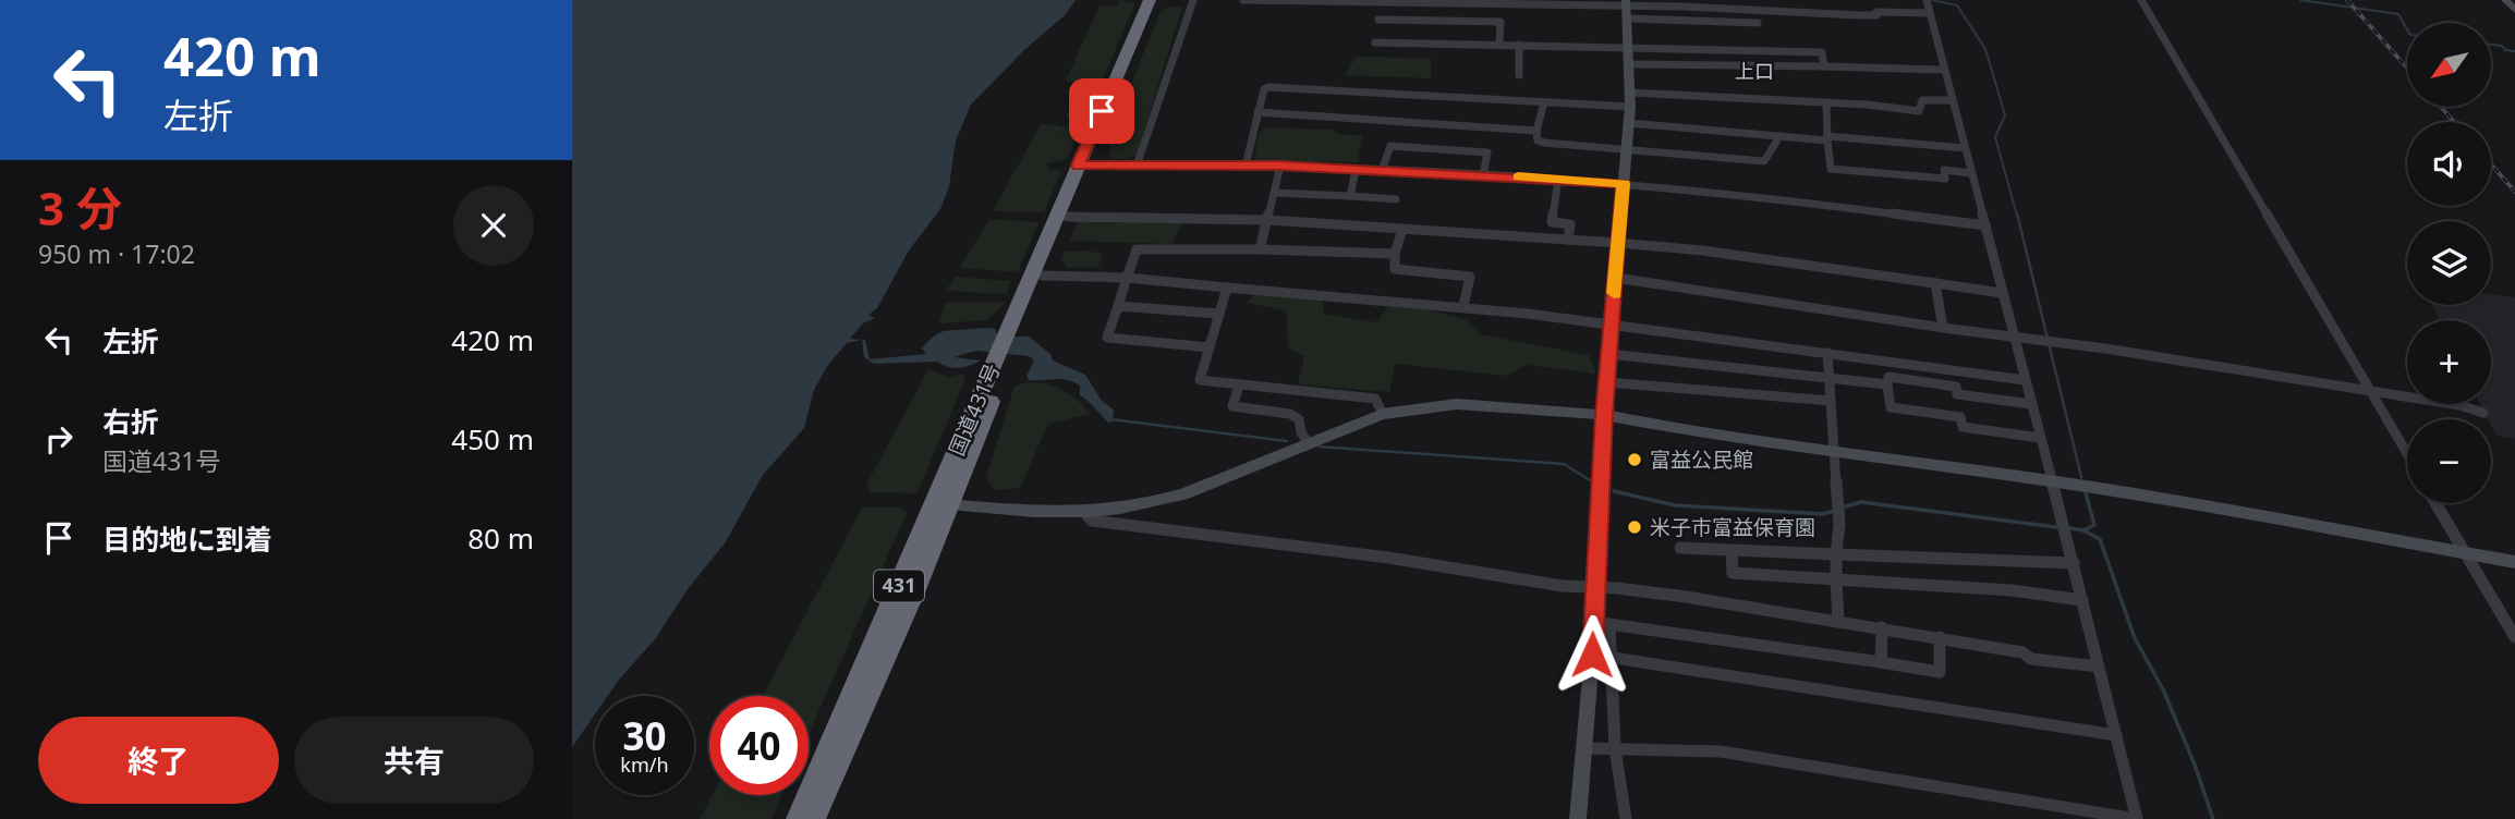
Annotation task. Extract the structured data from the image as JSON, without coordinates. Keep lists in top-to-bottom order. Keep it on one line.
{"streets":{"highway":["国道431号","431"]},"districts":["上口"],"places":["富益公民館","米子市富益保育園"],"north":"bottom left","page":{"turn":["420 m","左折"],"map_buttons":["+","−"],"heading":["3 分","950 m · 17:02"],"list":[{"name":"左折","value":"420 m"},{"name":"右折","note":"国道431号","value":"450 m"},{"name":"目的地に到着","value":"80 m"}],"speed":"30 km/h","limit":"40","buttons":["終了","共有"]}}
